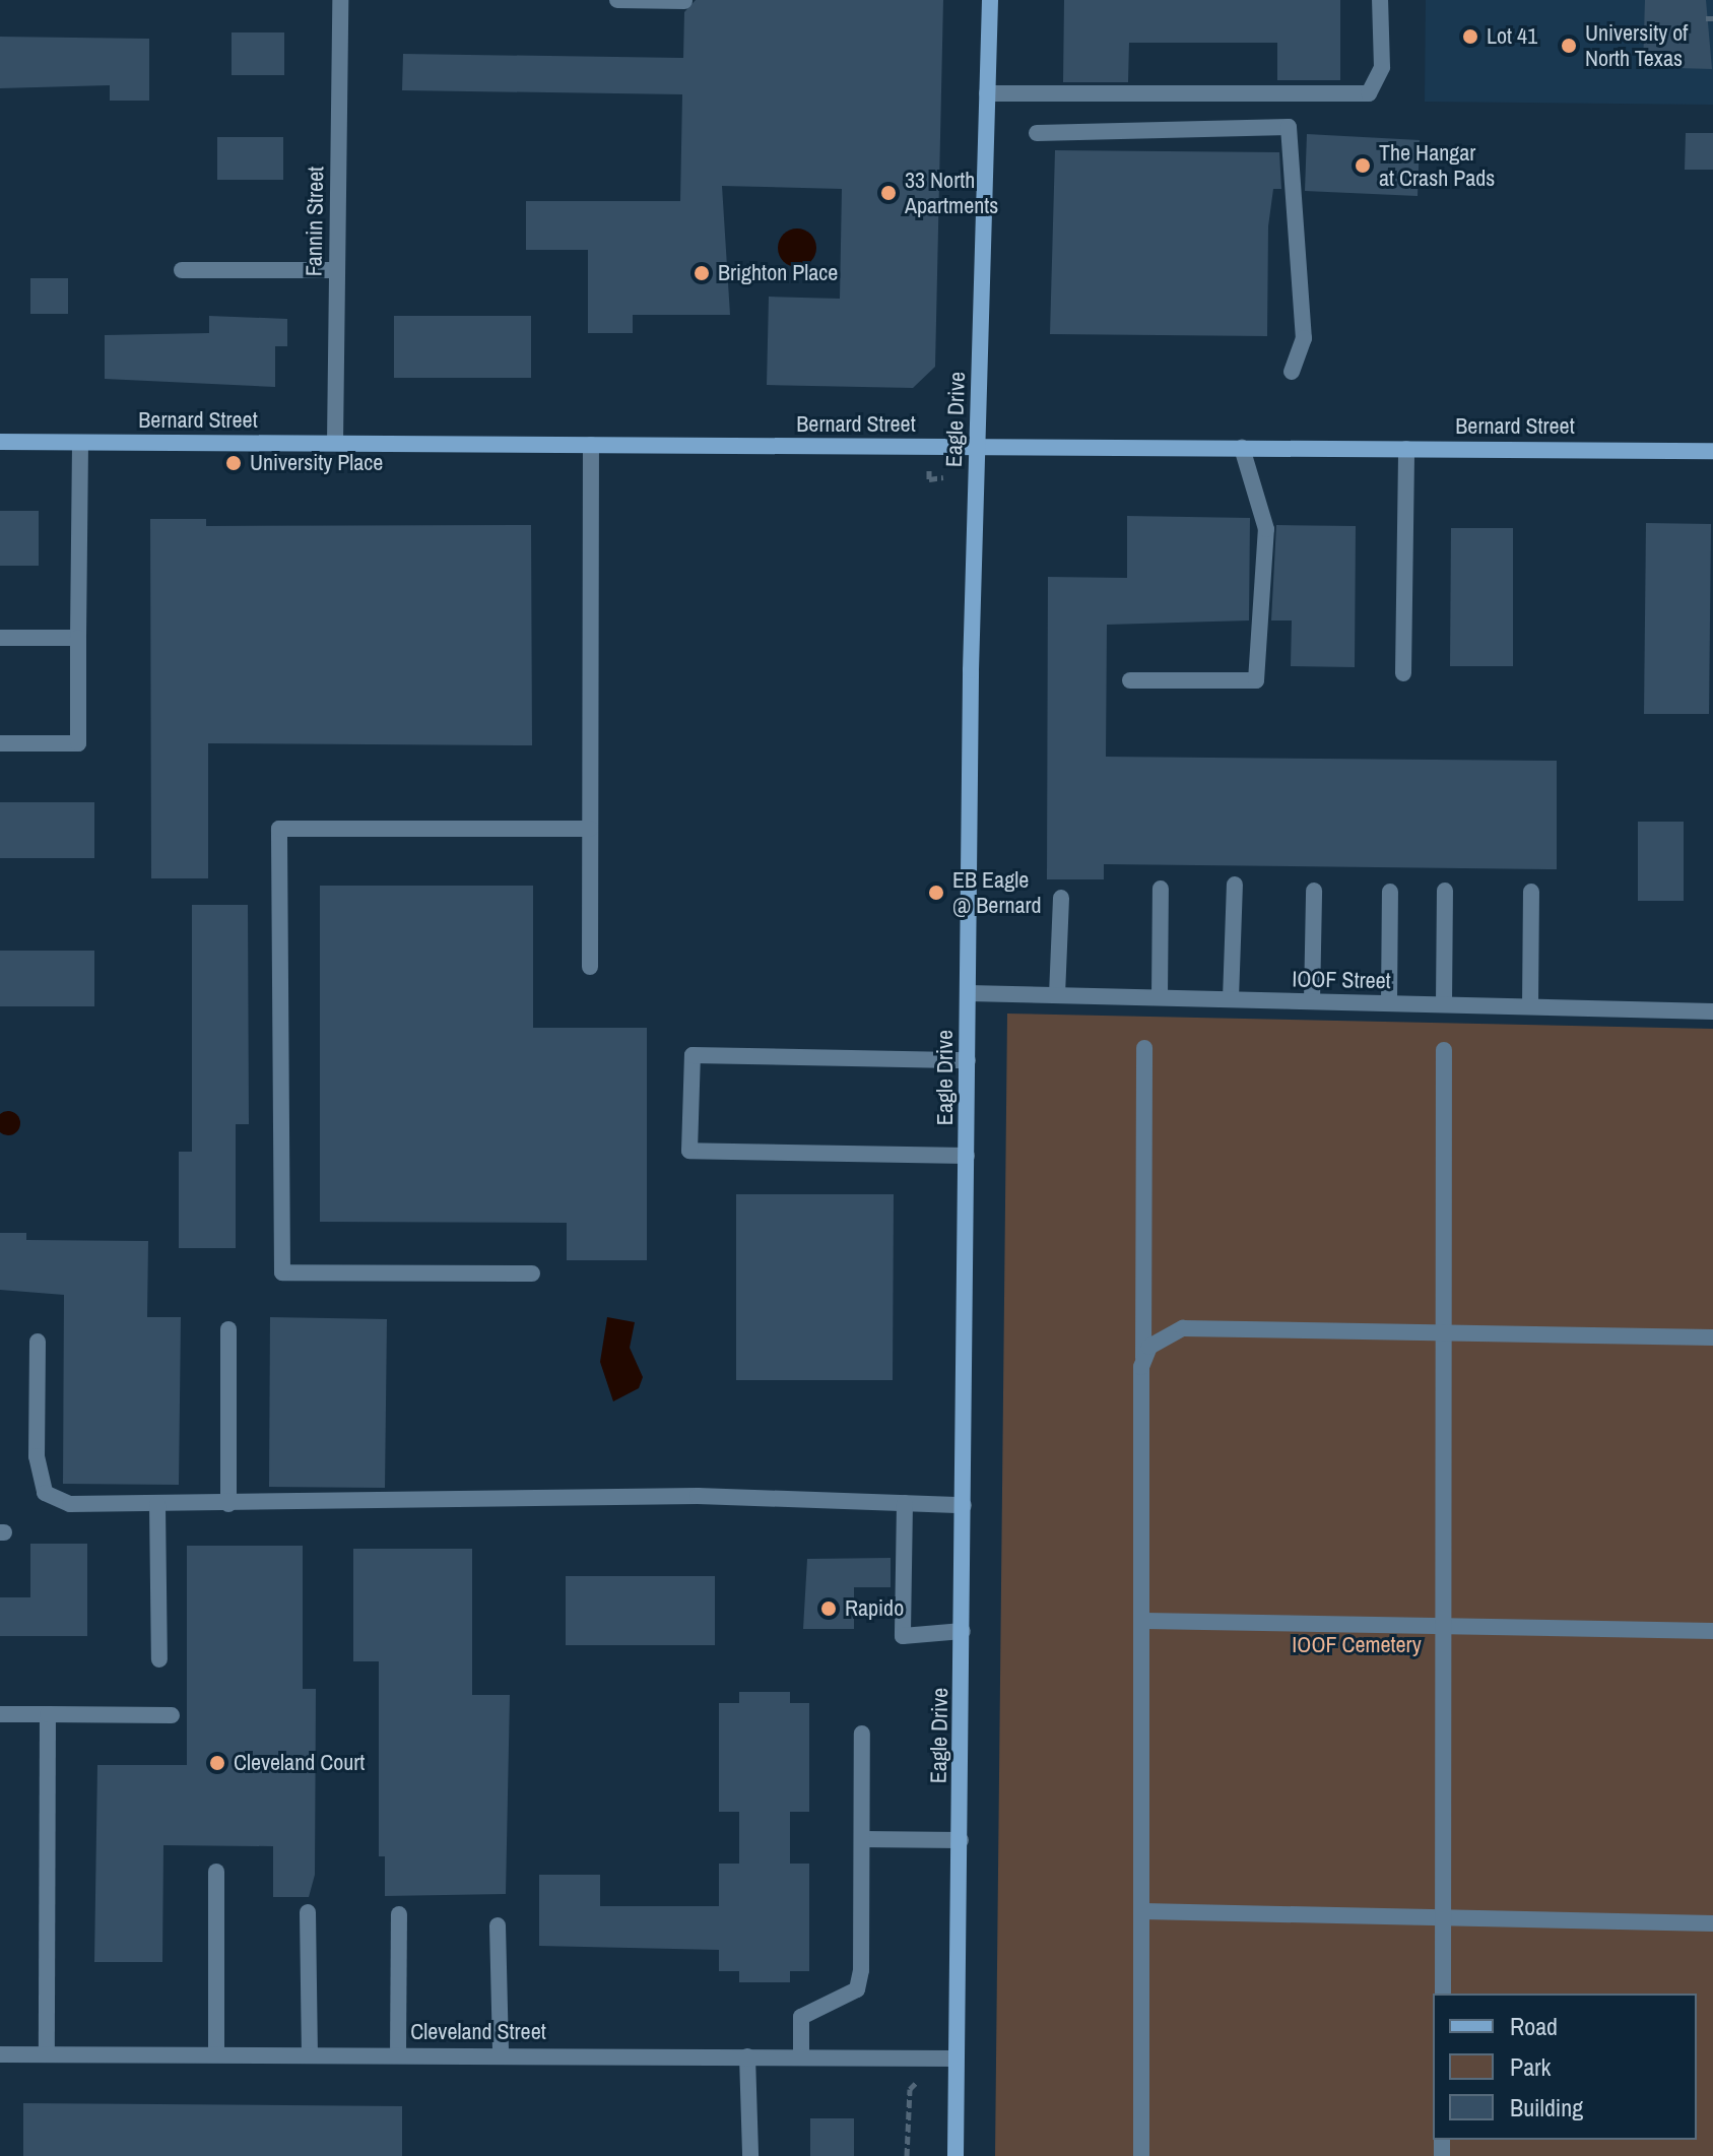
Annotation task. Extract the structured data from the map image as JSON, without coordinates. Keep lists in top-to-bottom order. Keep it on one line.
{"streets":{"street":["Fannin Street","Eagle Drive","Bernard Street","IOOF Street","Cleveland Street"]},"crossings":[["Fannin Street","Bernard Street"],["Eagle Drive","Bernard Street"],["Eagle Drive","IOOF Street"],["Eagle Drive","Cleveland Street"]],"parks":["IOOF Cemetery"],"places":["Lot 41","University of North Texas","The Hangar at Crash Pads","33 North Apartments","Brighton Place","University Place","EB Eagle @ Bernard","Rapido","Cleveland Court"],"legend":["Road","Park","Building"]}
